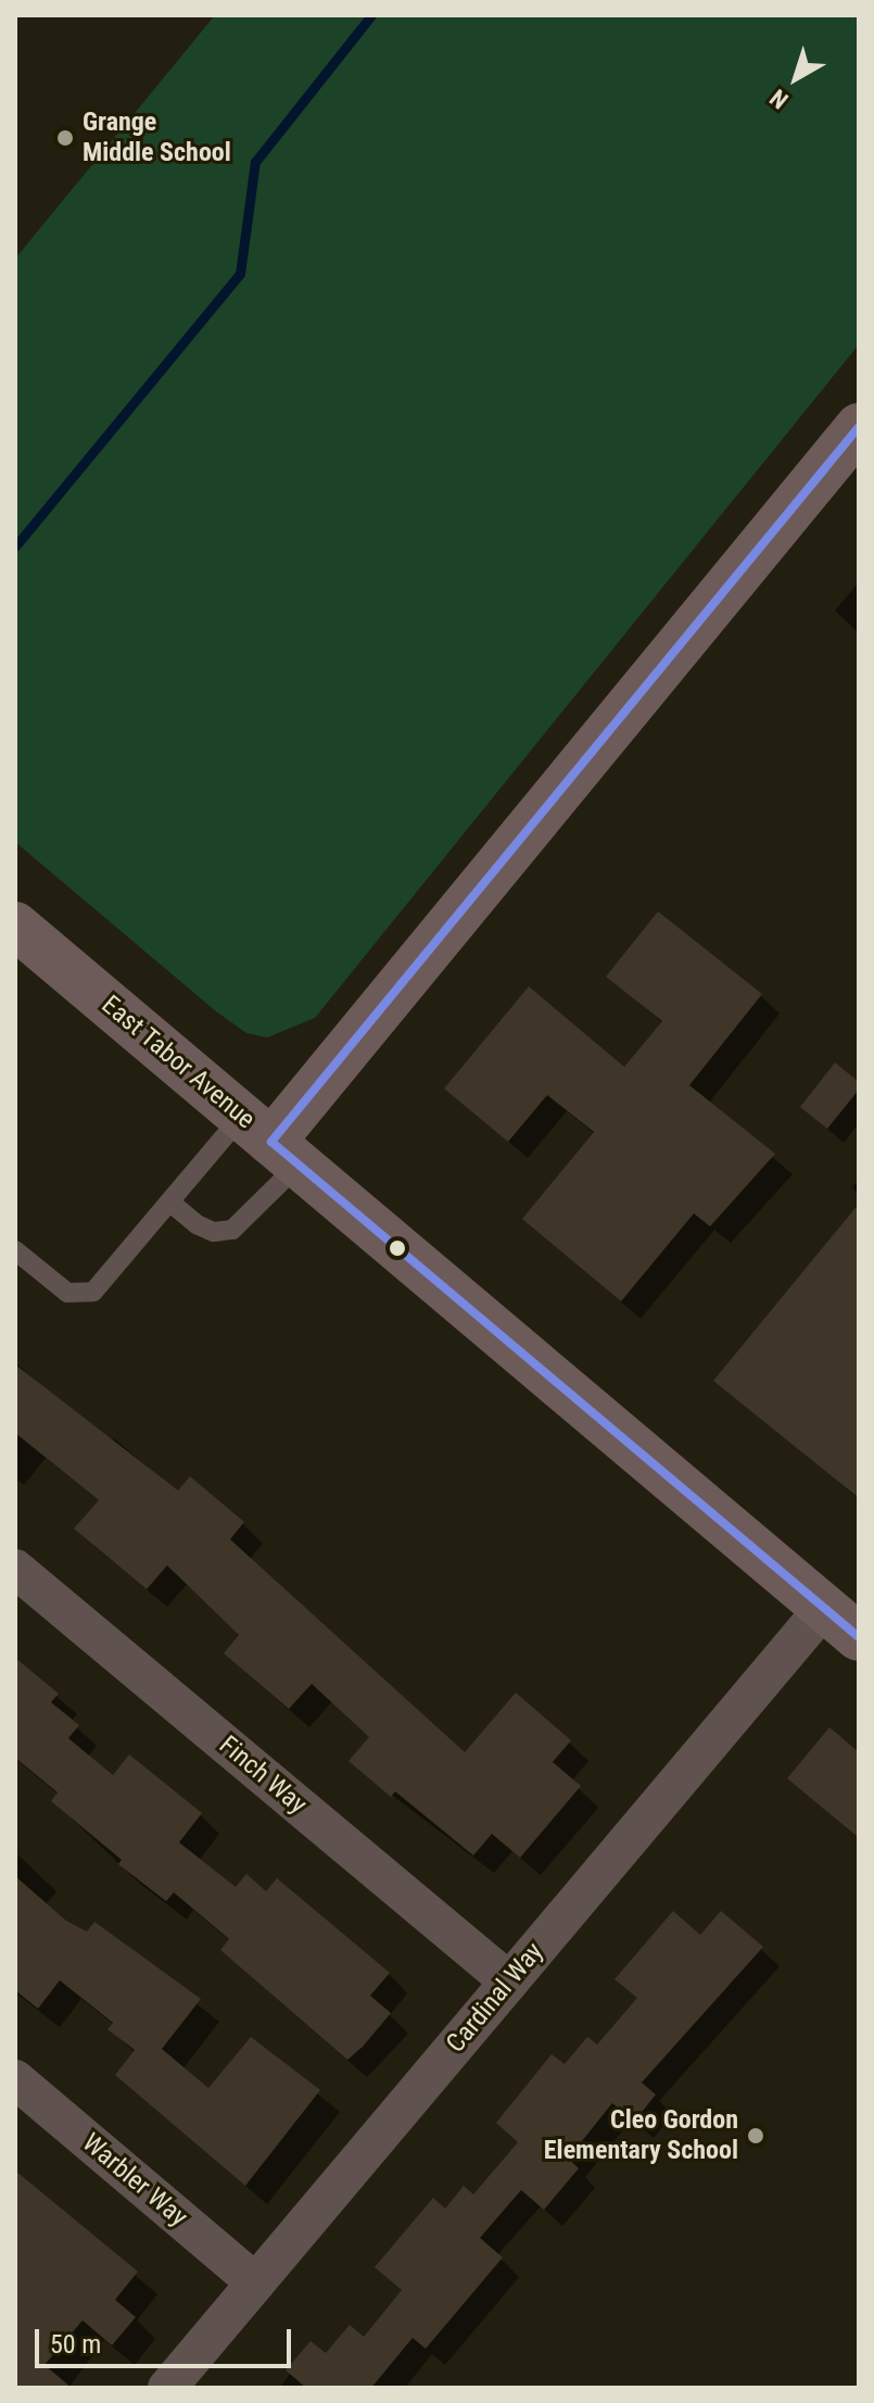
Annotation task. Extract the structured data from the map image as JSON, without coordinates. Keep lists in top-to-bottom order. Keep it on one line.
{"streets":{"main road":["East Tabor Avenue"],"street":["Finch Way","Cardinal Way","Warbler Way"]},"crossings":[["East Tabor Avenue","Cardinal Way"],["Finch Way","Cardinal Way"],["Cardinal Way","Warbler Way"]],"places":["Grange Middle School","Cleo Gordon Elementary School"],"scale_bar":"50 m","north":"bottom left"}
